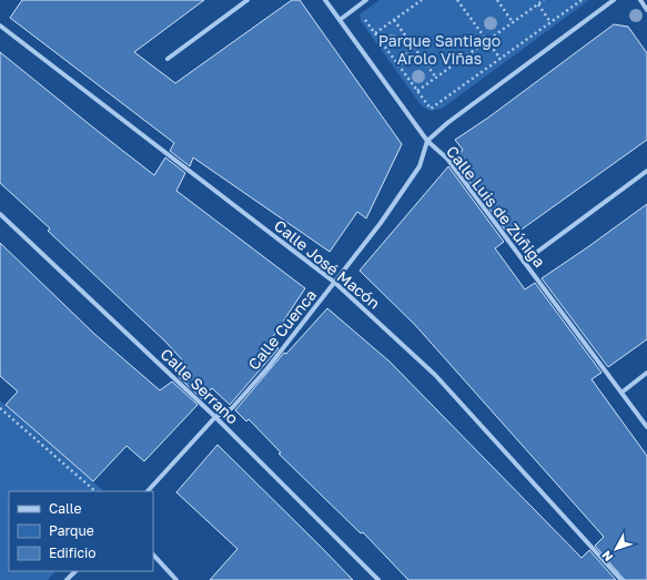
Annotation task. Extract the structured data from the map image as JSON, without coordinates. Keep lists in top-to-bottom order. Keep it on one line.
{"streets":{"street":["Calle Luis de Zúñiga","Calle José Macón","Calle Cuenca","Calle Serrano"]},"crossings":[["Calle Luis de Zúñiga","Calle Cuenca"],["Calle José Macón","Calle Cuenca"],["Calle Cuenca","Calle Serrano"]],"parks":["Parque Santiago Arolo Viñas"],"legend":["Calle","Parque","Edificio"],"north":"bottom left"}
